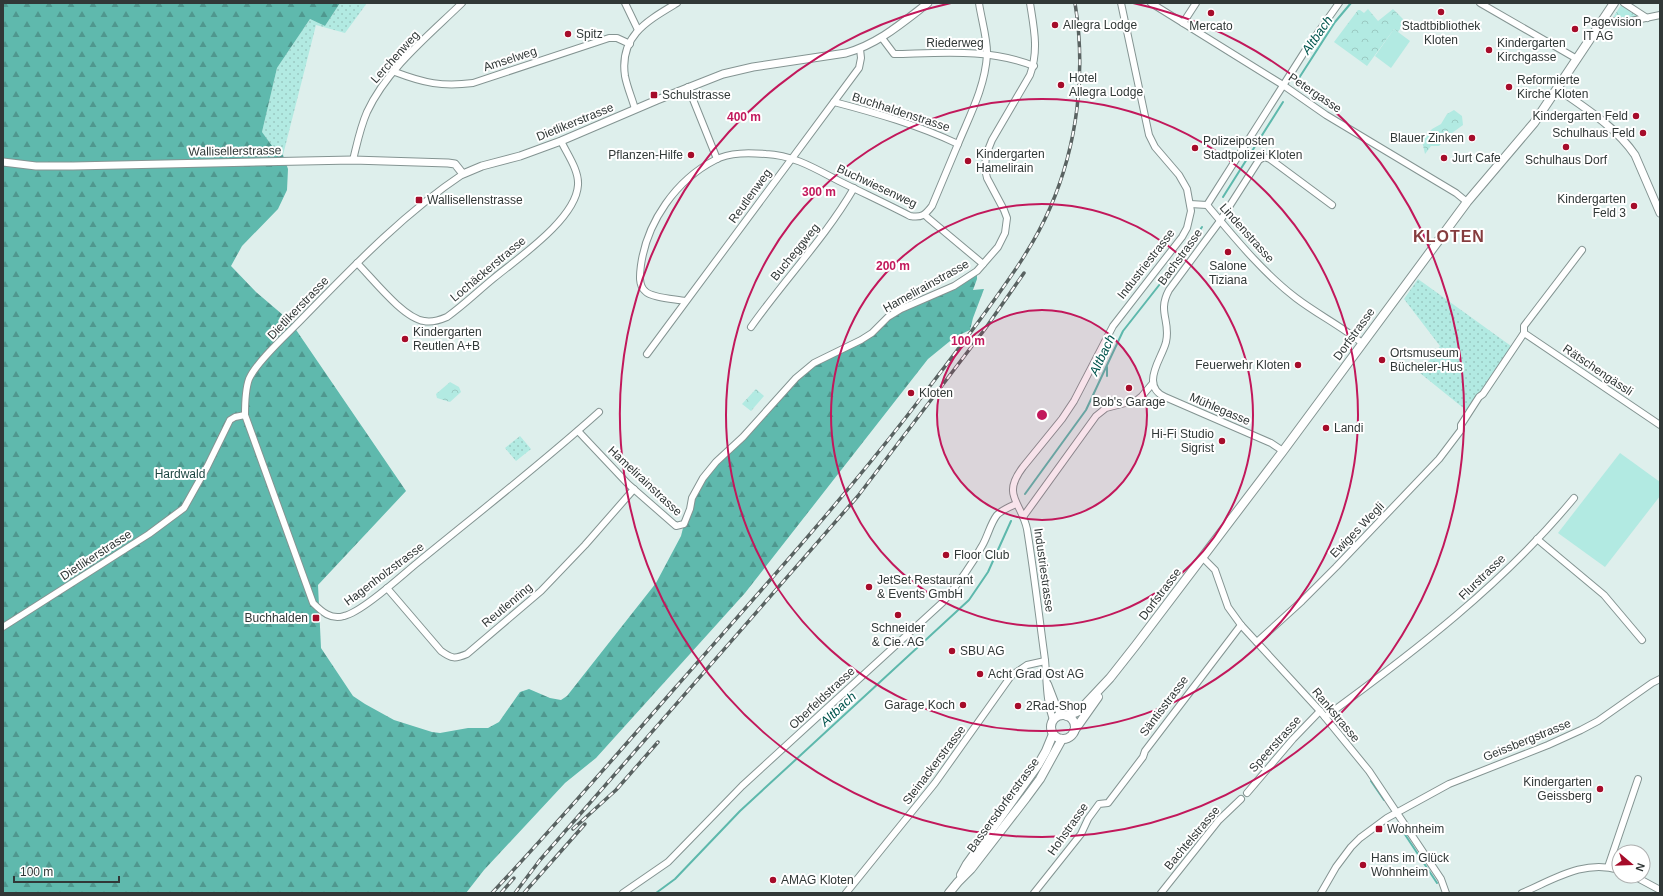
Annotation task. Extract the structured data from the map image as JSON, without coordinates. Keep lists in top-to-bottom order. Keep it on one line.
{"streets":{"main road":["Dorfstrasse","Bassersdorferstrasse"],"street":["Riederweg","Lerchenweg","Amselweg","Petergasse","Buchhaldenstrasse","Dietlikerstrasse","Wallisellerstrasse","Buchwiesenweg","Reutlenweg","Lindenstrasse","Bucheggweg","Bachstrasse","Industriestrasse","Lochäckerstrasse","Hamelirainstrasse","Rätschengässli","Mühlegasse","Ewiges Wegli","Hagenholzstrasse","Flurstrasse","Reutlenring","Oberfeldstrasse","Säntisstrasse","Rankstrasse","Geissbergstrasse","Speerstrasse","Steinackerstrasse","Hohstrasse","Bachtelstrasse"]},"crossings":[["Riederweg","Buchhaldenstrasse"],["Riederweg","Dietlikerstrasse"],["Riederweg","Hamelirainstrasse"],["Lerchenweg","Amselweg"],["Lerchenweg","Wallisellerstrasse"],["Petergasse","Dorfstrasse"],["Buchhaldenstrasse","Buchwiesenweg"],["Buchhaldenstrasse","Reutlenweg"],["Dietlikerstrasse","Wallisellerstrasse"],["Dietlikerstrasse","Reutlenweg"],["Dietlikerstrasse","Lochäckerstrasse"],["Dietlikerstrasse","Hagenholzstrasse"],["Buchwiesenweg","Reutlenweg"],["Buchwiesenweg","Bucheggweg"],["Lindenstrasse","Bachstrasse"],["Lindenstrasse","Industriestrasse"],["Lindenstrasse","Dorfstrasse"],["Bachstrasse","Industriestrasse"],["Bachstrasse","Mühlegasse"],["Industriestrasse","Dorfstrasse"],["Industriestrasse","Oberfeldstrasse"],["Industriestrasse","Steinackerstrasse"],["Industriestrasse","Bassersdorferstrasse"],["Hamelirainstrasse","Hagenholzstrasse"],["Hamelirainstrasse","Reutlenring"],["Dorfstrasse","Mühlegasse"],["Dorfstrasse","Rankstrasse"],["Dorfstrasse","Bassersdorferstrasse"],["Rätschengässli","Ewiges Wegli"],["Ewiges Wegli","Rankstrasse"],["Hagenholzstrasse","Reutlenring"],["Flurstrasse","Rankstrasse"],["Säntisstrasse","Rankstrasse"],["Säntisstrasse","Hohstrasse"],["Rankstrasse","Geissbergstrasse"],["Rankstrasse","Speerstrasse"]],"districts":["KLOTEN"],"water":["Altbach"],"parks":["Hardwald"],"places":{"other":["Stadtbibliothek Kloten","Mercato","Allegra Lodge","Pagevision IT AG","Spitz","Kindergarten Kirchgasse","Hotel Allegra Lodge","Reformierte Kirche Kloten","Kindergarten Feld","Schulhaus Feld","Blauer Zinken","Schulhaus Dorf","Polizeiposten Stadtpolizei Kloten","Pflanzen-Hilfe","Jurt Cafe","Kindergarten Hamelirain","Kindergarten Feld 3","Salone Tiziana","Kindergarten Reutlen A+B","Ortsmuseum Bücheler-Hus","Feuerwehr Kloten","Bob's Garage","Kloten","Landi","Hi-Fi Studio Sigrist","Floor Club","JetSet Restaurant & Events GmbH","Schneider & Cie. AG","SBU AG","Acht Grad Ost AG","Garage Koch","2Rad-Shop","Kindergarten Geissberg","Hans im Glück Wohnheim","AMAG Kloten"],"transit":["Schulstrasse","Wallisellenstrasse","Buchhalden","Wohnheim"]},"scale_bar":"100 m","north":"right","rings":["400 m","300 m","200 m","100 m"]}
